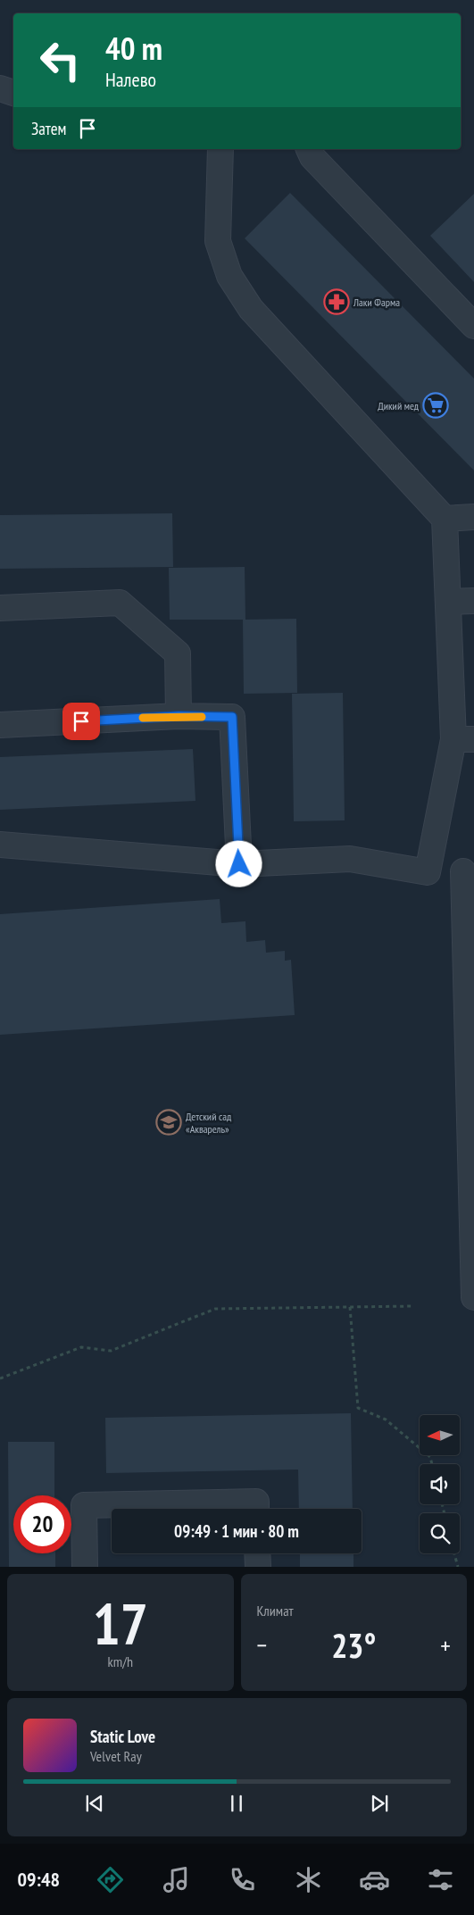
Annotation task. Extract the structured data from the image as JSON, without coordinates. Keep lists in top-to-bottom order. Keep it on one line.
{"places":{"pharmacy":["Лаки Фарма"],"supermarket":["Дикий мед"],"school or university":["Детский сад «Акварель»"]},"north":"left","page":{"turn":["40 m","Налево"],"then":"Затем","limit":"20","trip":"09:49 · 1 мин · 80 m","tile":[["17","km/h"],"Климат"],"heat":["−","23°","+"],"song":["Static Love","Velvet Ray"],"tabs":"09:48"}}
